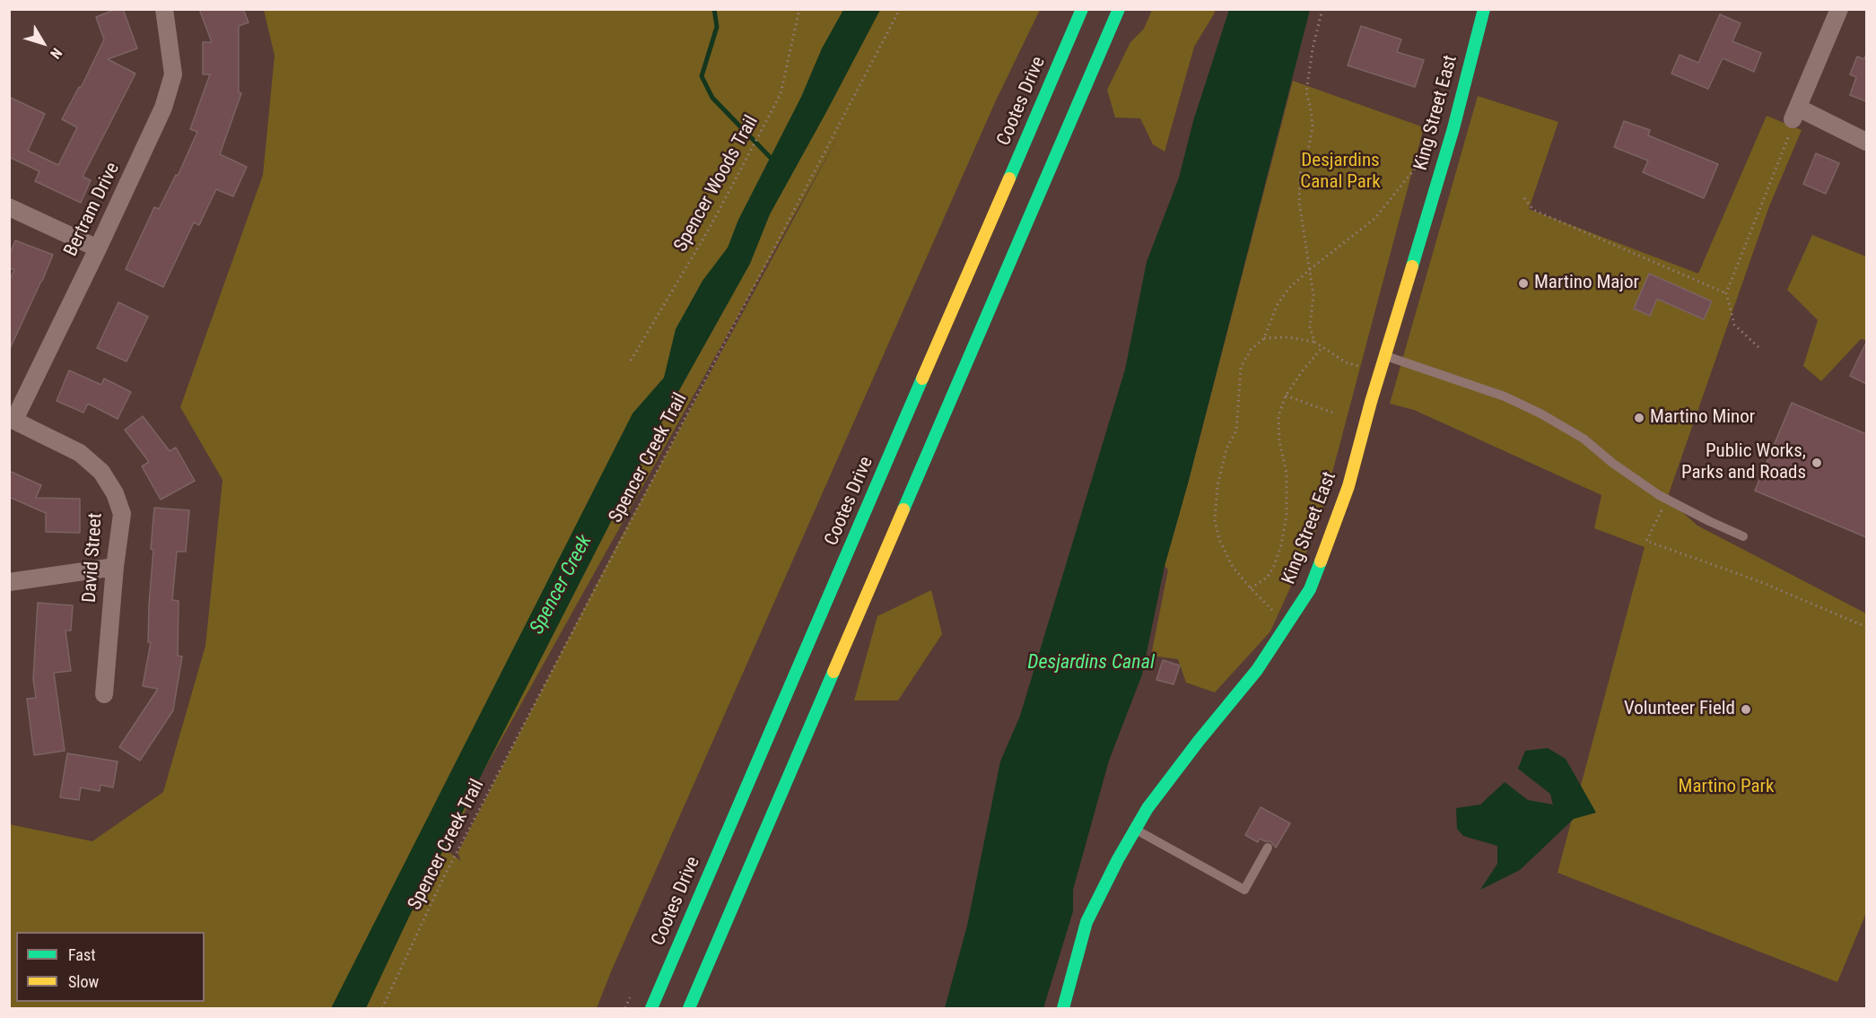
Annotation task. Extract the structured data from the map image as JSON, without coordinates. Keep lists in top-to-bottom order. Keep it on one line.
{"streets":{"main road":["Cootes Drive","King Street East"],"street":["Bertram Drive","David Street"],"path":["Spencer Woods Trail","Spencer Creek Trail"]},"crossings":[["Bertram Drive","David Street"]],"water":["Spencer Creek","Desjardins Canal"],"parks":["Desjardins Canal Park","Martino Park"],"places":["Martino Major","Martino Minor","Public Works, Parks and Roads","Volunteer Field"],"legend":["Fast","Slow"],"north":"bottom right"}
